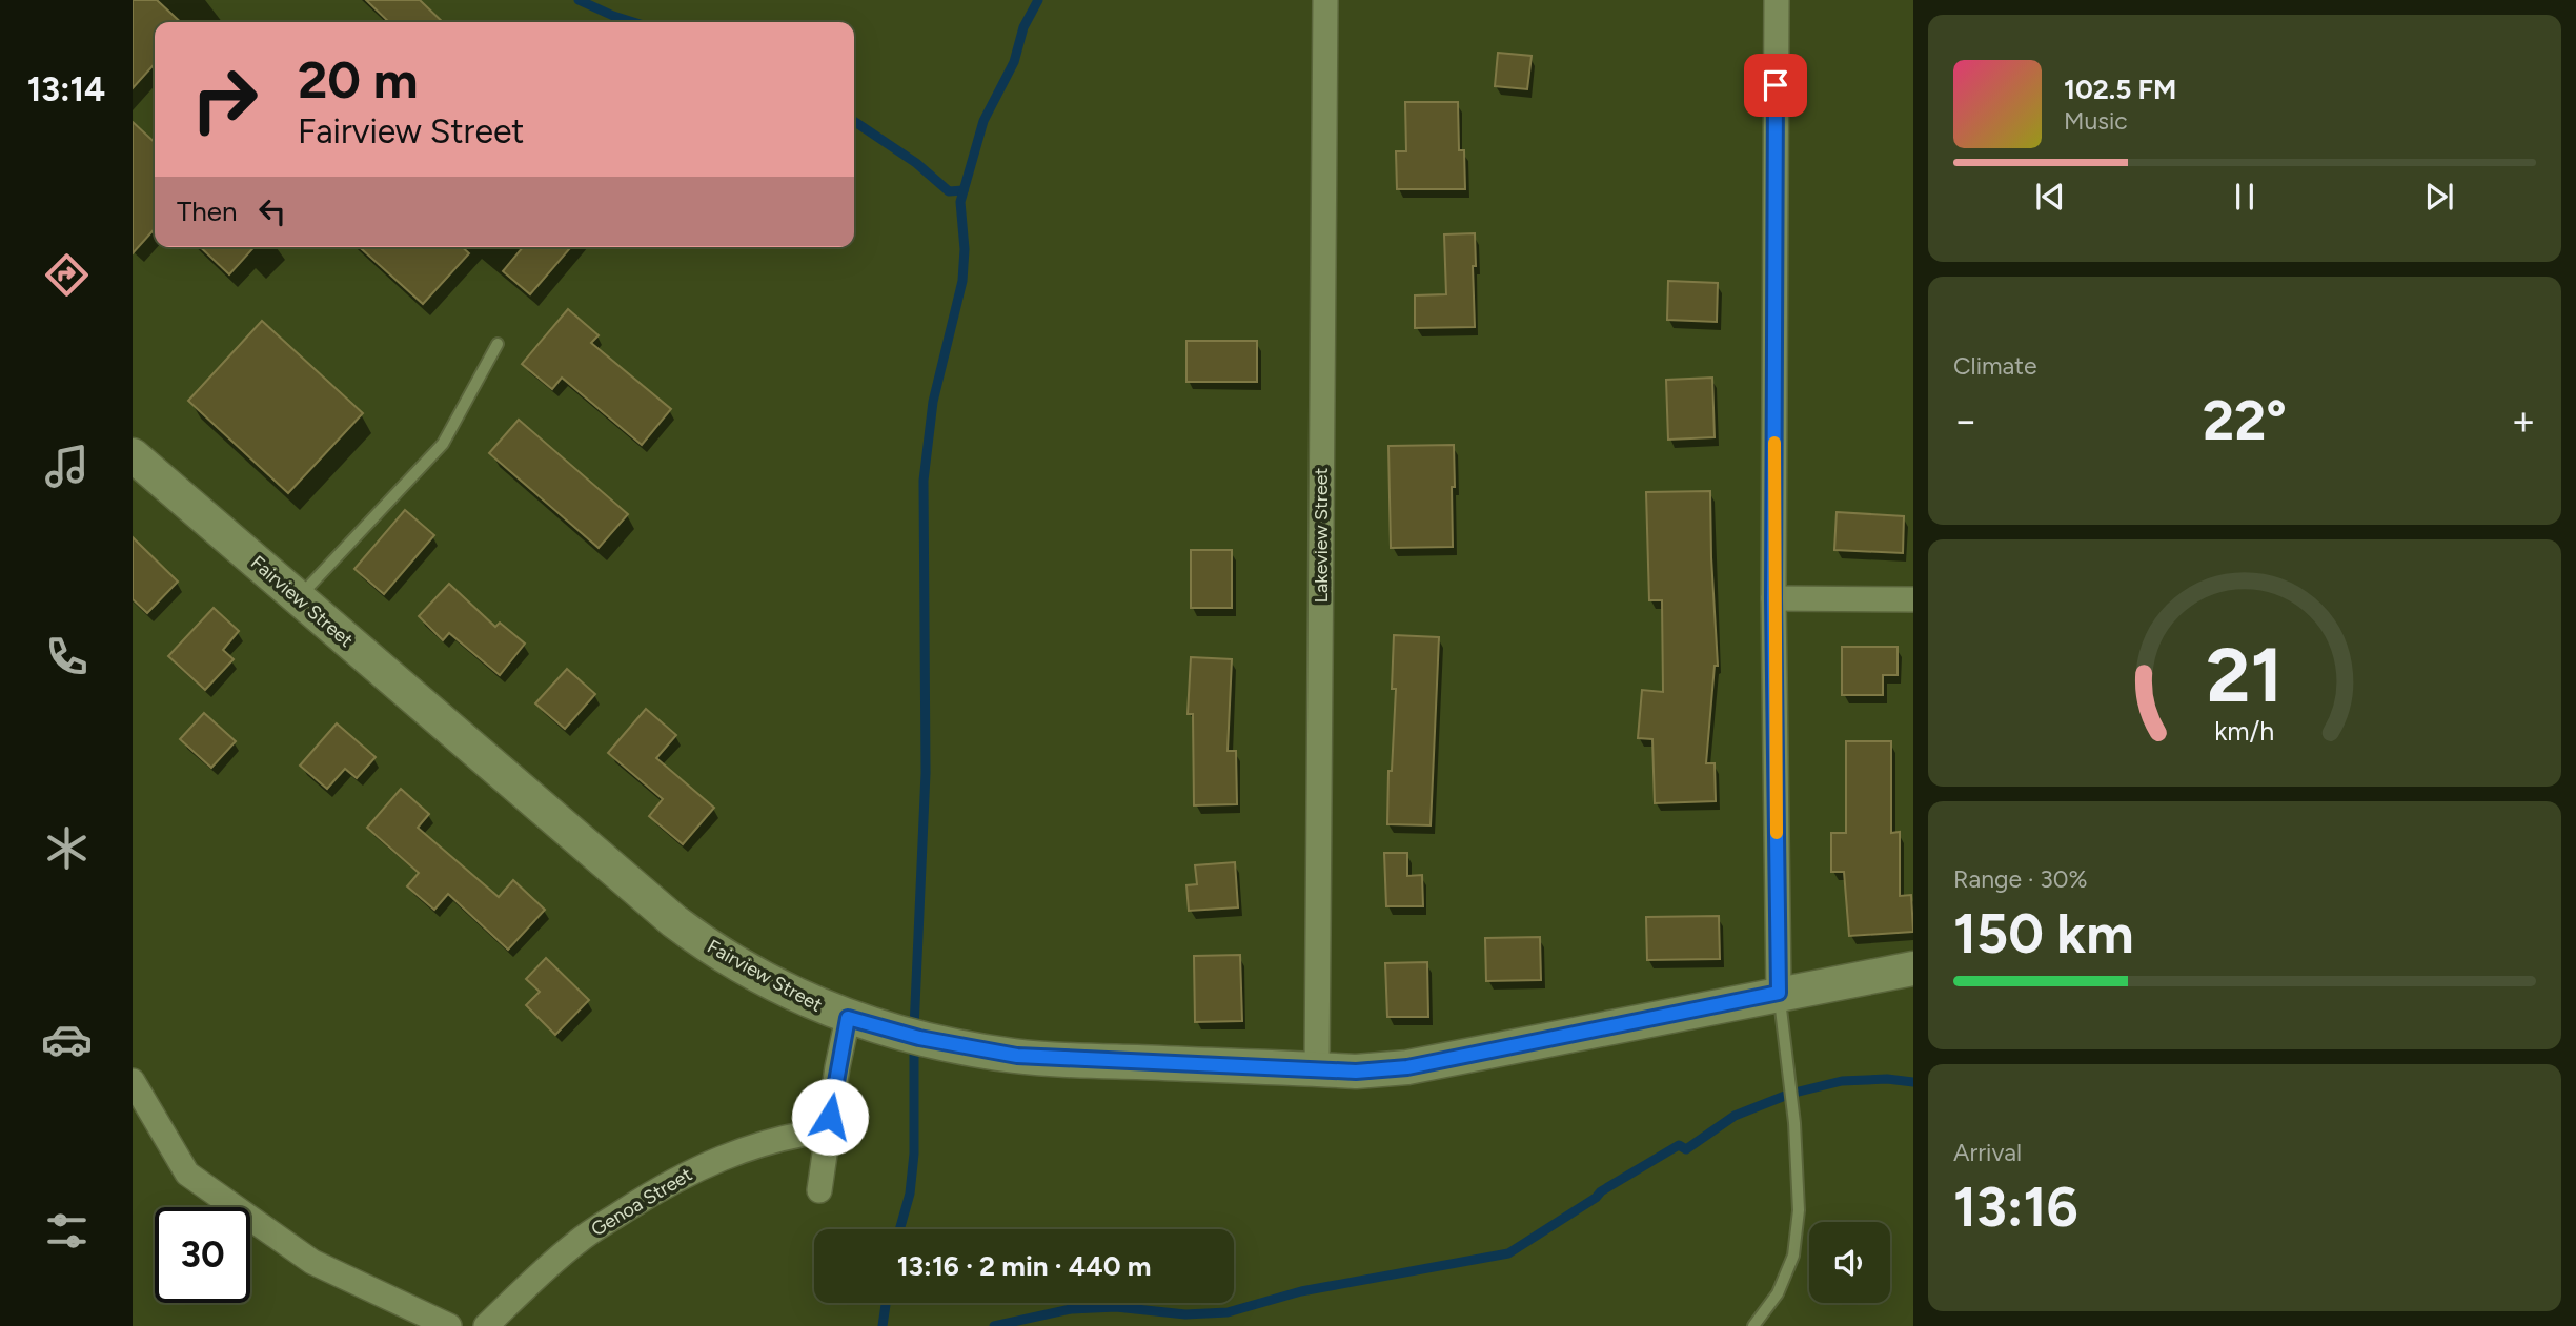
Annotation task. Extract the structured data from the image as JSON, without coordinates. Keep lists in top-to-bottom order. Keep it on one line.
{"streets":{"street":["Lakeview Street","Fairview Street","Genoa Street"]},"crossings":[["Lakeview Street","Fairview Street"]],"page":{"tabs":"13:14","turn":["20 m","Fairview Street"],"song":["102.5 FM","Music"],"then":"Then","tile":["Climate",["Range · 30%","150 km"],["Arrival","13:16"]],"heat":["−","22°","+"],"limit":"30","trip":"13:16 · 2 min · 440 m","gauge":["21","km/h"]}}
